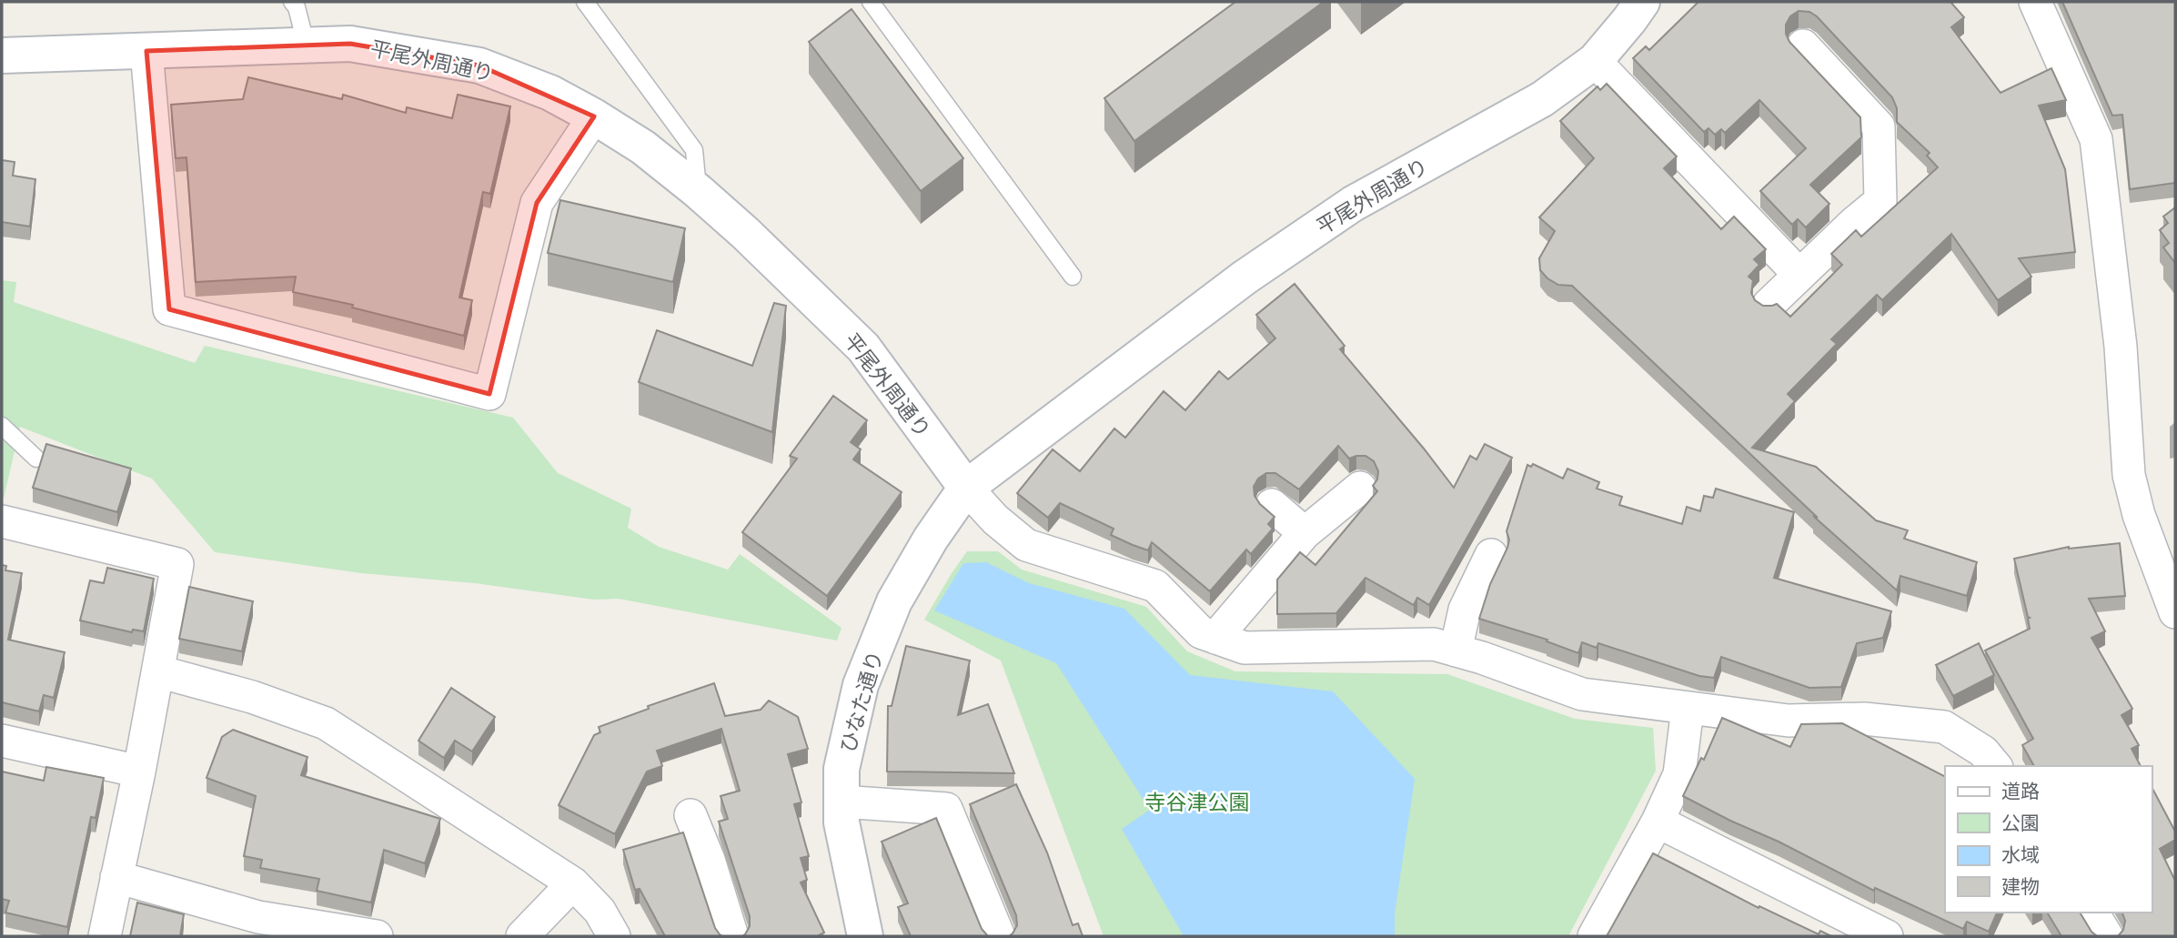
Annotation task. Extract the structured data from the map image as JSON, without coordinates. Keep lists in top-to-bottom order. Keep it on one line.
{"streets":{"street":["平尾外周通り","ひなた通り"]},"crossings":[["平尾外周通り","ひなた通り"]],"parks":["寺谷津公園"],"legend":["道路","公園","水域","建物"]}
